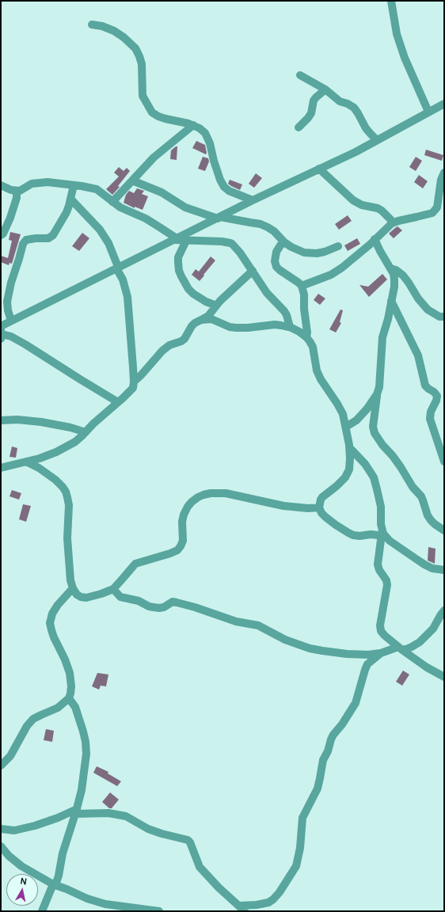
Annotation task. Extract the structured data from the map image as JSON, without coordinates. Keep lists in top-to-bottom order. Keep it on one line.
{"north":"top"}
